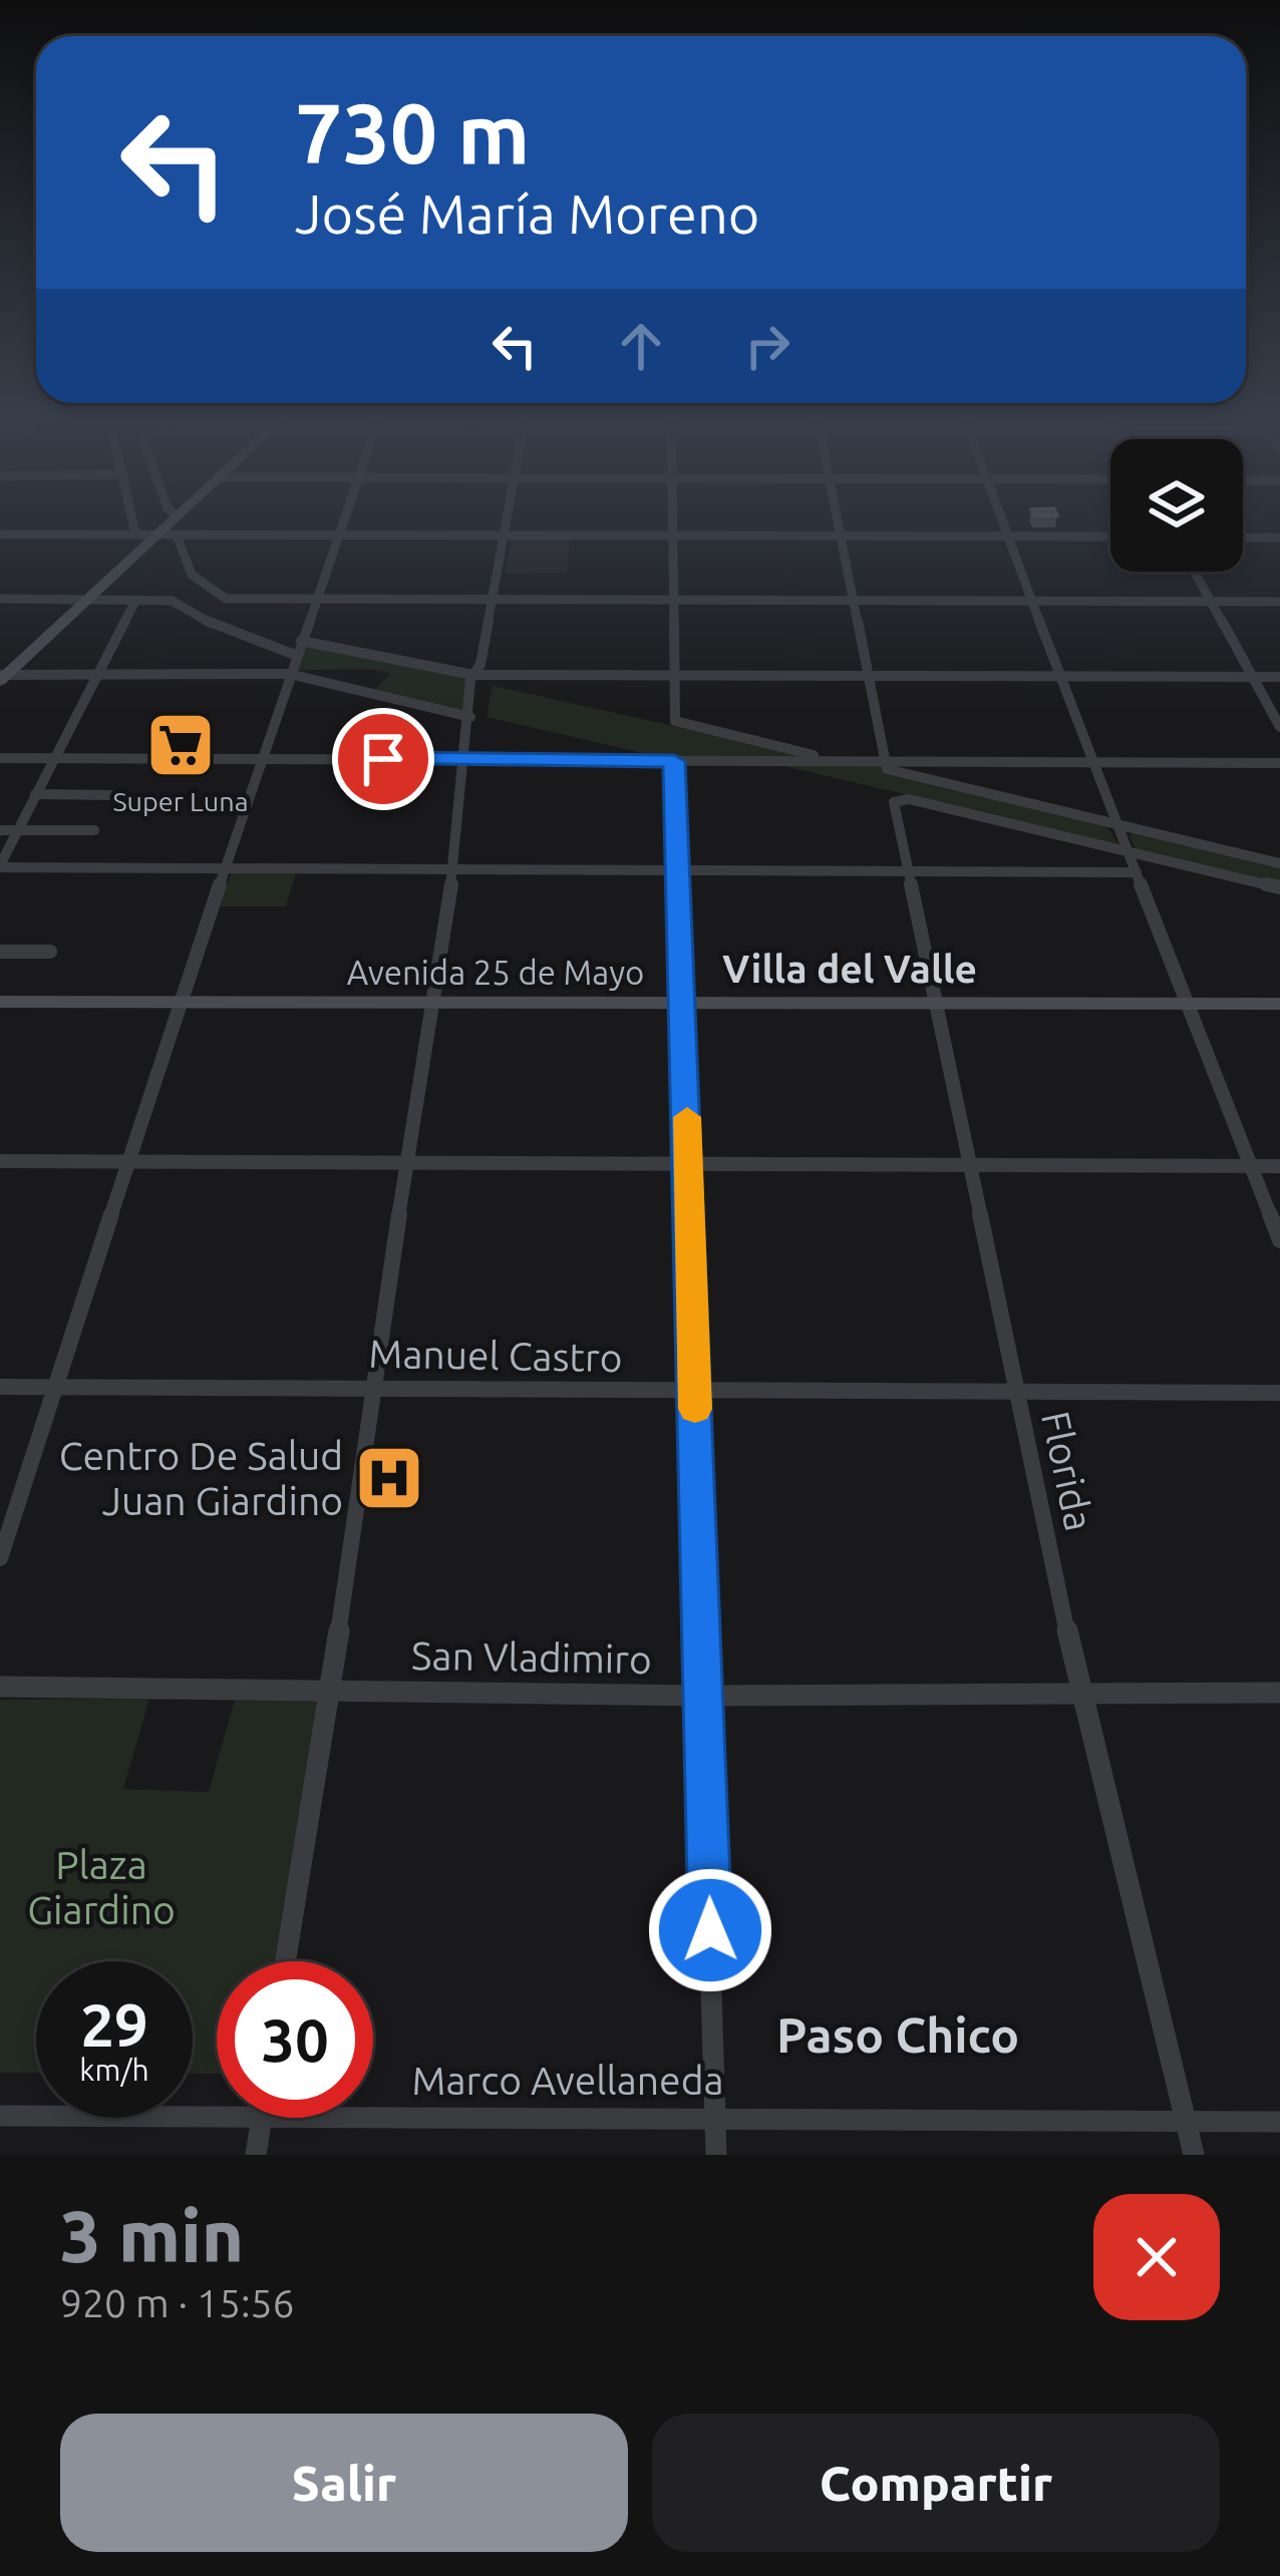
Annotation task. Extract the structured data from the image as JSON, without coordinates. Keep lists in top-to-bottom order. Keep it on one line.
{"streets":{"main road":["Avenida 25 de Mayo"],"street":["Manuel Castro","Florida","San Vladimiro","Marco Avellaneda"]},"crossings":[["Avenida 25 de Mayo","Florida"],["Manuel Castro","Florida"],["Florida","San Vladimiro"],["Florida","Marco Avellaneda"]],"districts":["Villa del Valle","Paso Chico"],"parks":["Plaza Giardino"],"places":{"supermarket":["Super Luna"],"hospital":["Centro De Salud Juan Giardino"]},"page":{"turn":["730 m","José María Moreno"],"speed":"29 km/h","limit":"30","heading":["3 min","920 m · 15:56"],"buttons":["Salir","Compartir"]}}
